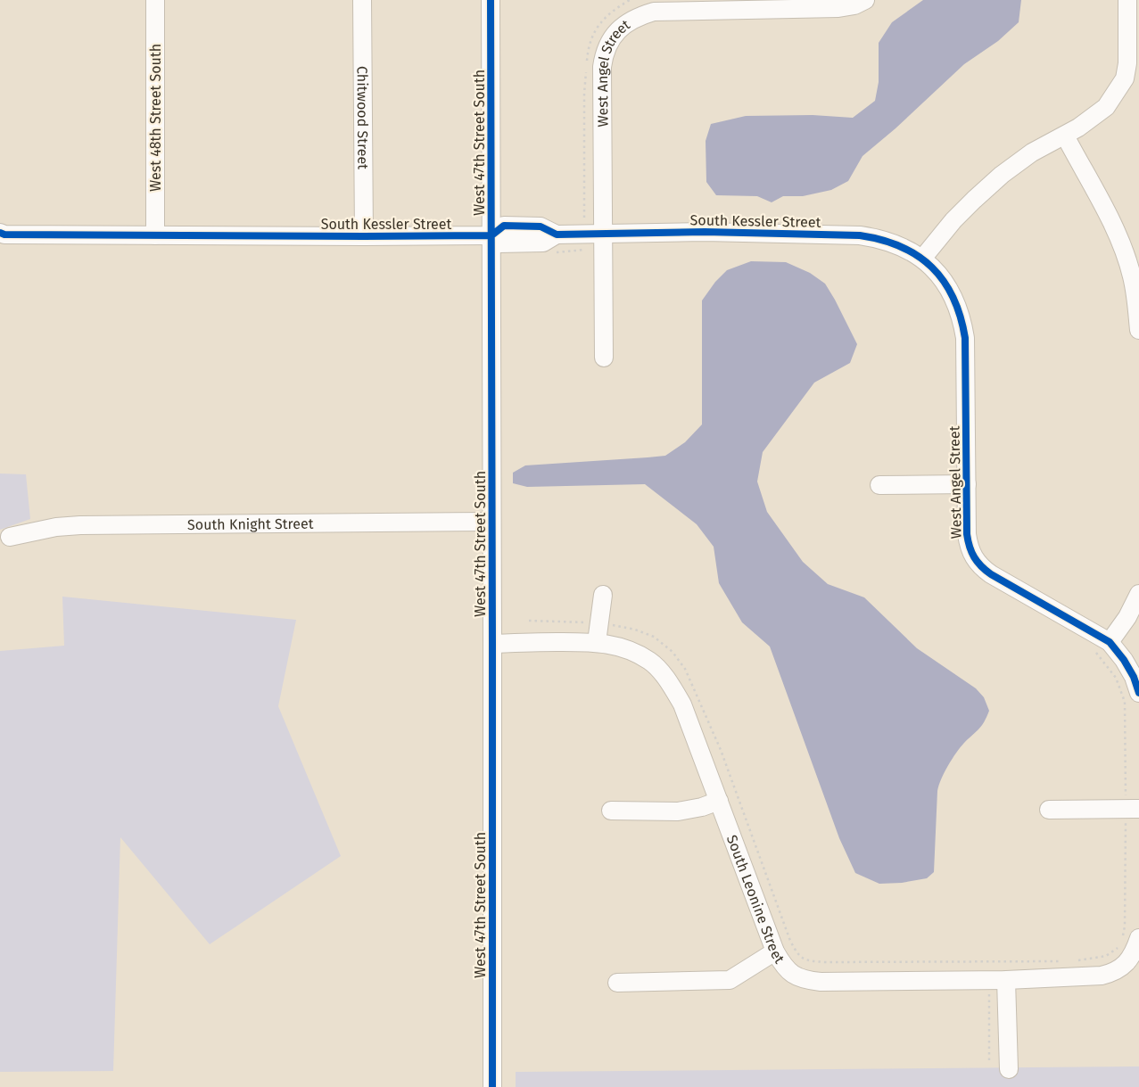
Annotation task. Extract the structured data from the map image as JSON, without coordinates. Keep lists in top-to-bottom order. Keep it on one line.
{"streets":{"street":["West Angel Street","West 48th Street South","Chitwood Street","West 47th Street South","South Kessler Street","South Knight Street","South Leonine Street"]},"crossings":[["West Angel Street","South Kessler Street"],["West 48th Street South","South Kessler Street"],["Chitwood Street","South Kessler Street"],["West 47th Street South","South Kessler Street"],["West 47th Street South","South Knight Street"],["West 47th Street South","South Leonine Street"]]}
